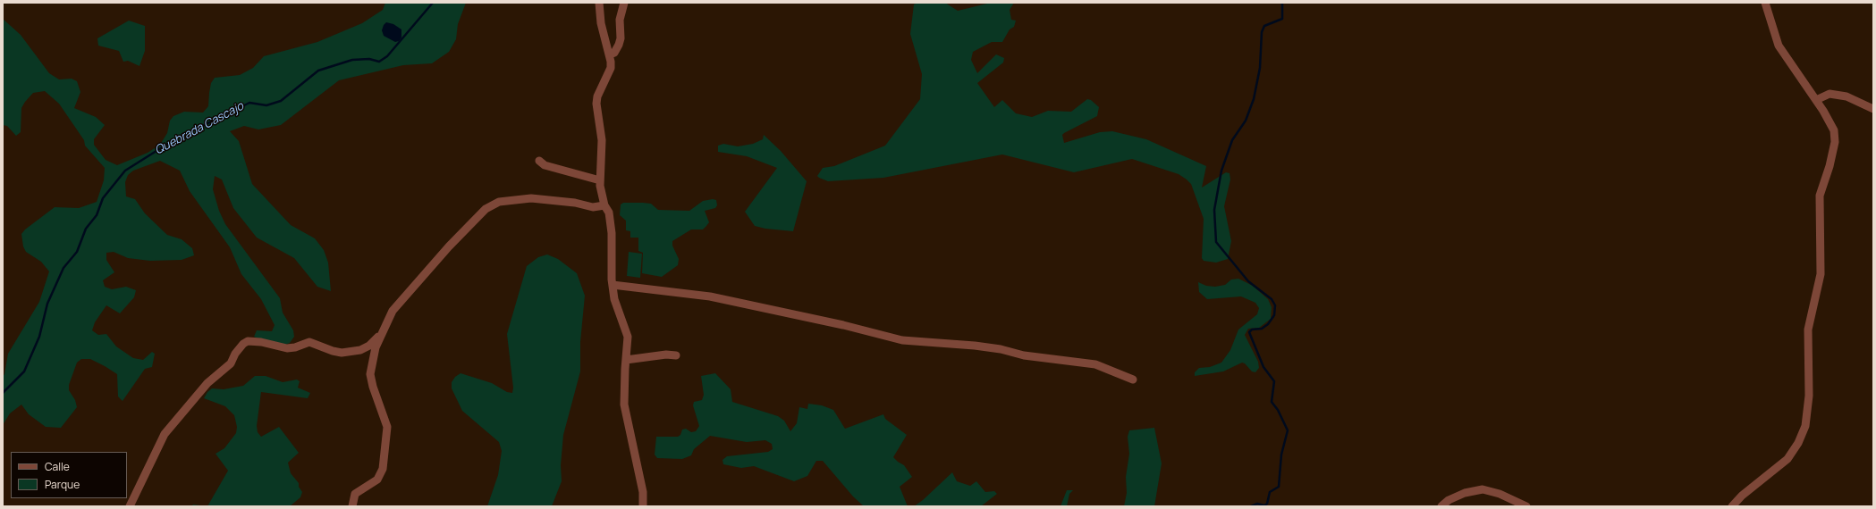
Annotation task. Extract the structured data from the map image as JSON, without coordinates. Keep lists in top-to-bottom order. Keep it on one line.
{"water":["Quebrada Cascajo"],"legend":["Calle","Parque"]}
